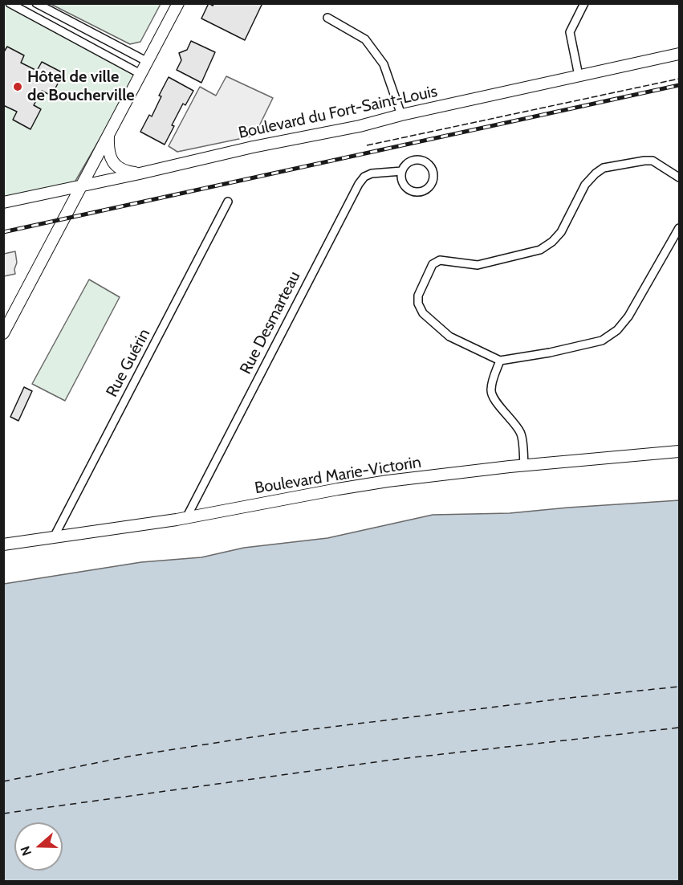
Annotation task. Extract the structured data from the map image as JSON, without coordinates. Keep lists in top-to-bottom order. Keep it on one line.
{"streets":{"street":["Boulevard du Fort-Saint-Louis","Rue Desmarteau","Rue Guérin","Boulevard Marie-Victorin"]},"crossings":[["Rue Desmarteau","Boulevard Marie-Victorin"],["Rue Guérin","Boulevard Marie-Victorin"]],"places":["Hôtel de ville de Boucherville"],"north":"left"}
